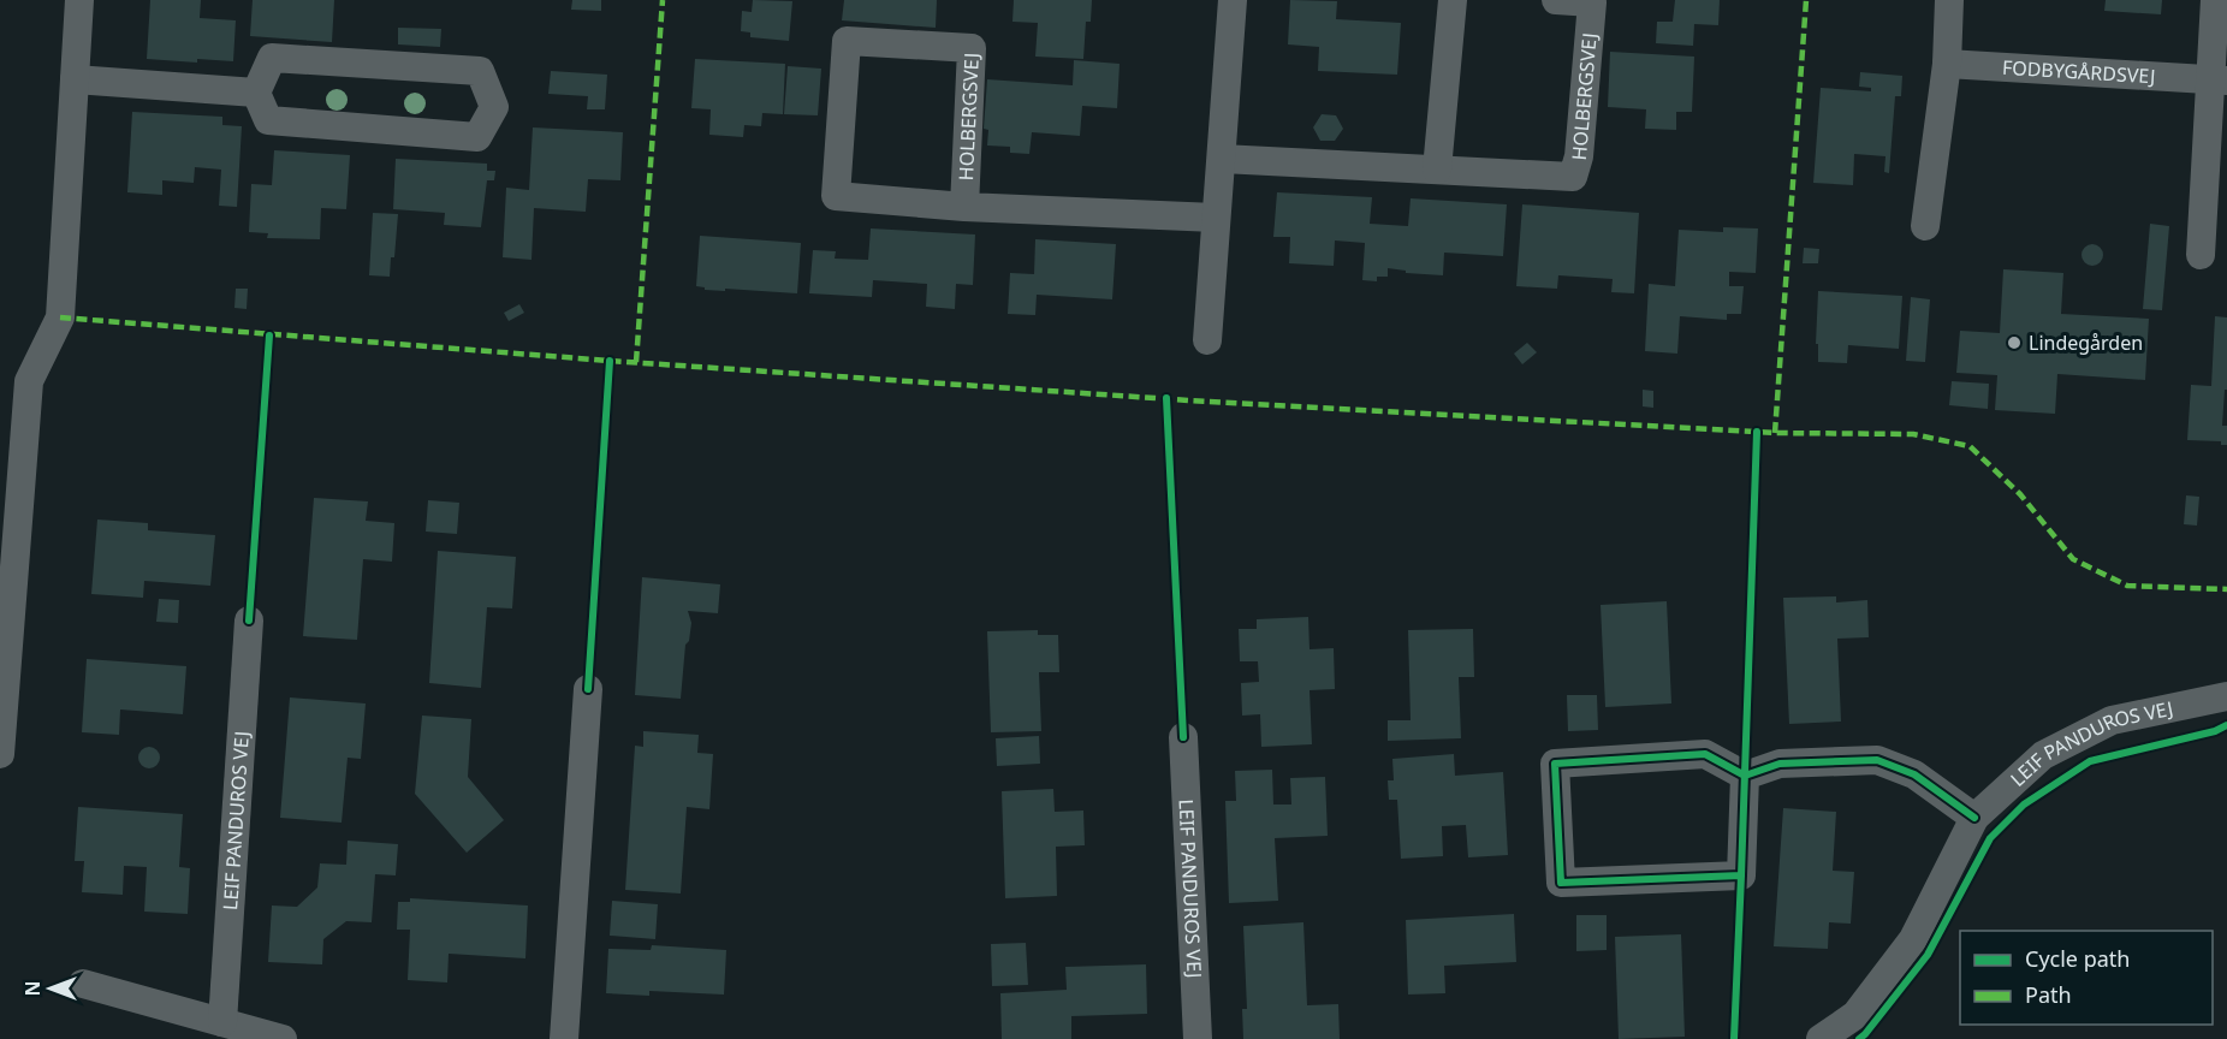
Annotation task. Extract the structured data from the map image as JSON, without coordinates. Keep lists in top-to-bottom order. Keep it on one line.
{"streets":{"street":["FODBYGÅRDSVEJ","HOLBERGSVEJ","LEIF PANDUROS VEJ"]},"places":["Lindegården"],"legend":["Cycle path","Path"],"north":"left"}
